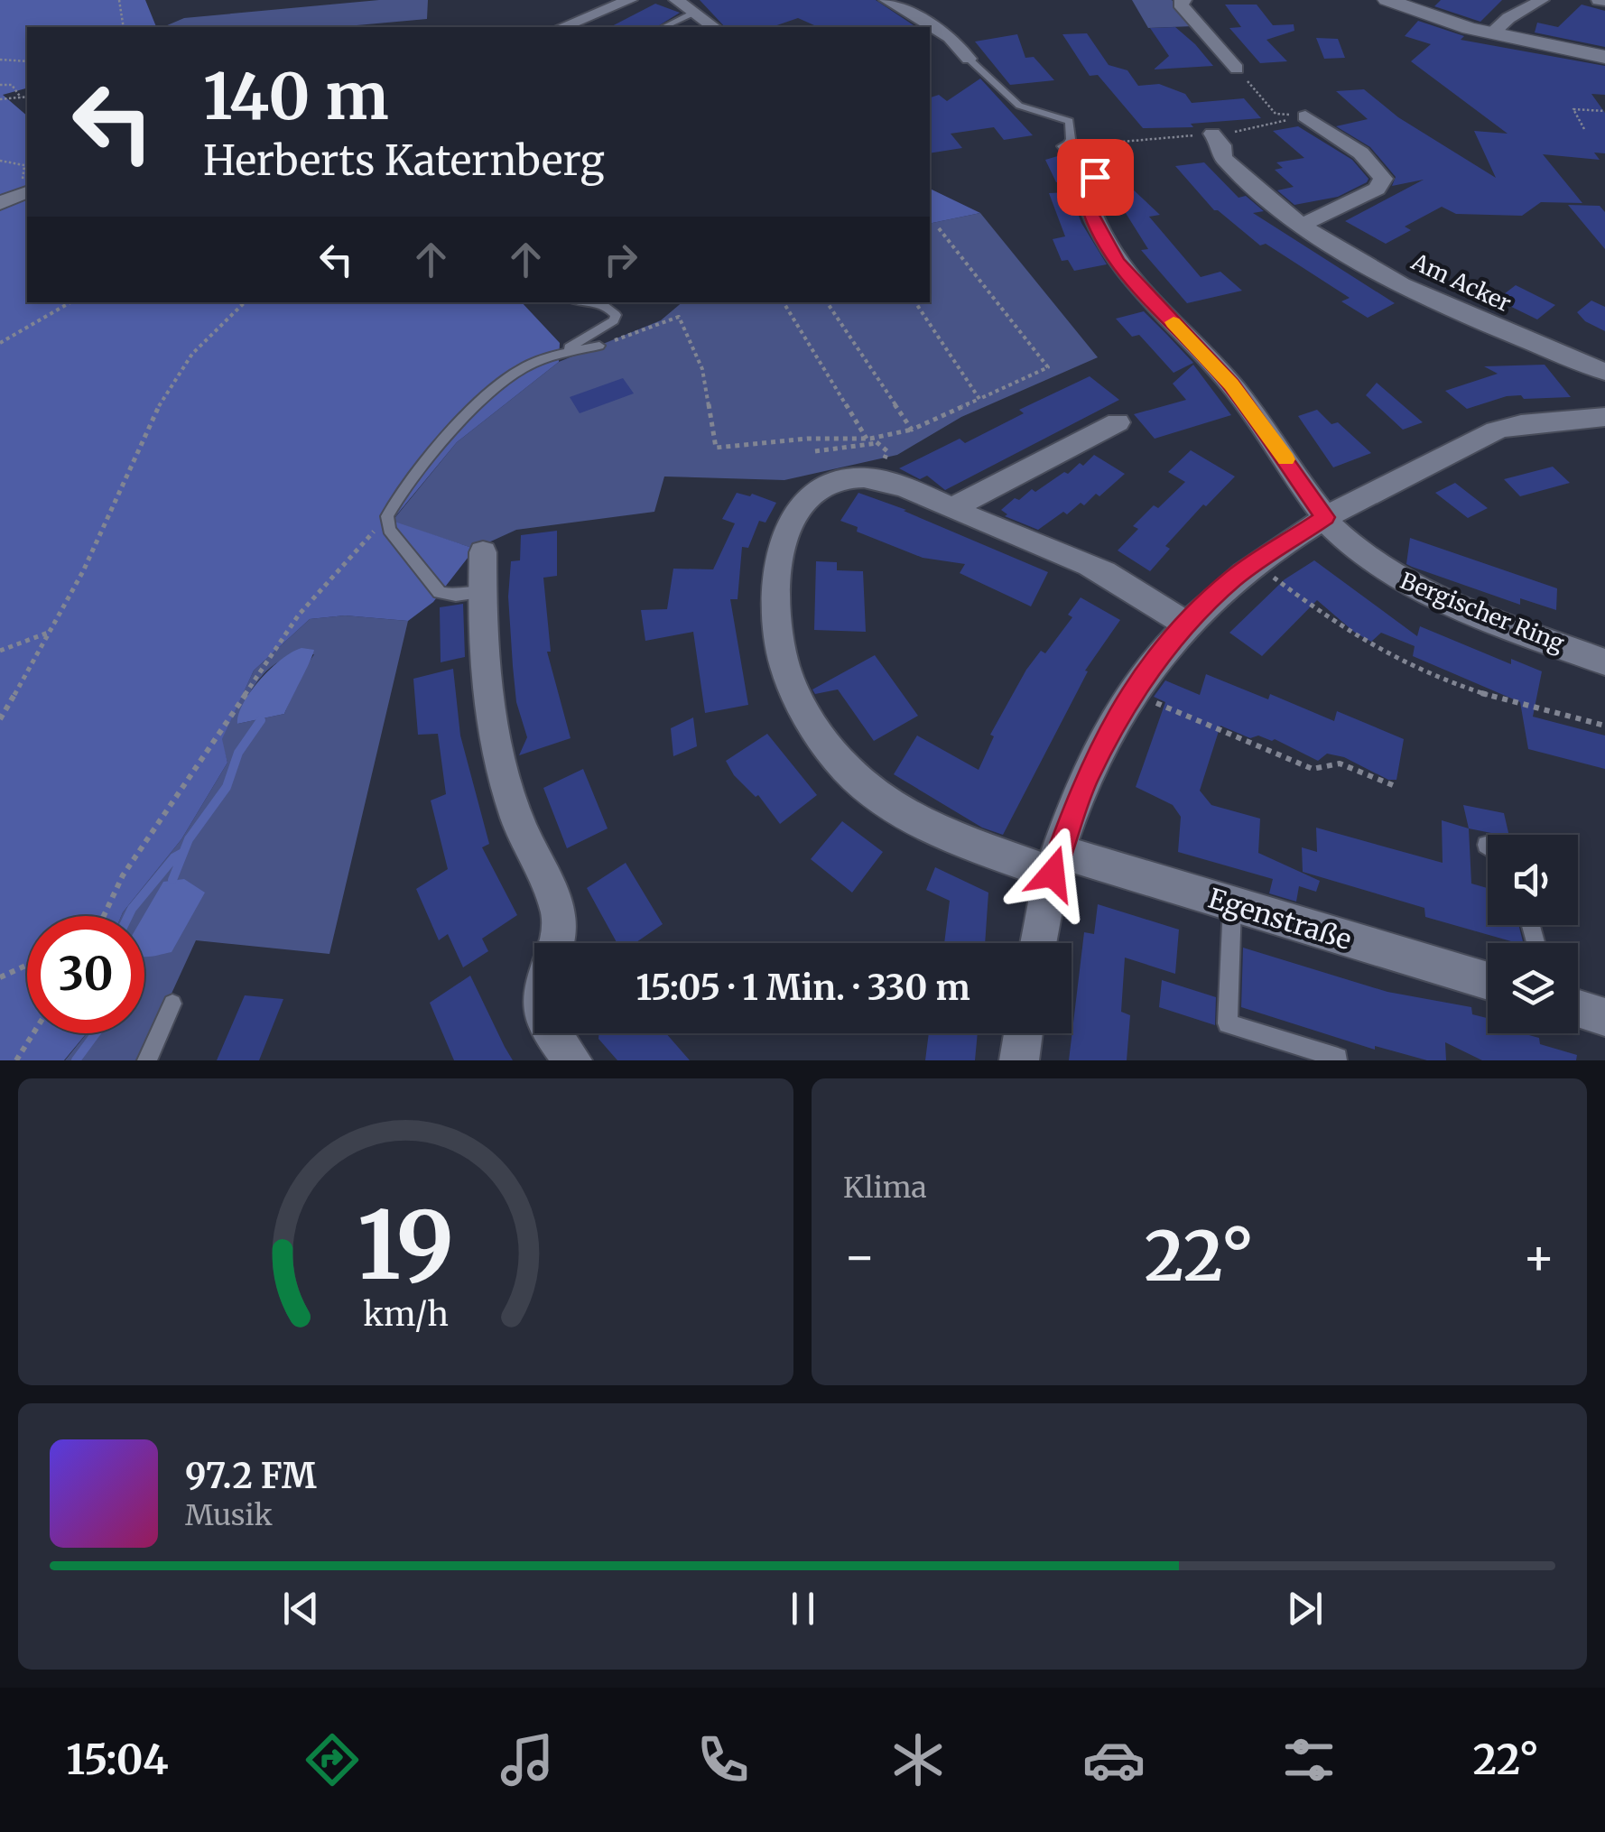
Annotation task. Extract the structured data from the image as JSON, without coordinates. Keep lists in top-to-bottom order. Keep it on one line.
{"streets":{"street":["Am Acker","Bergischer Ring","Egenstraße"]},"page":{"turn":["140 m","Herberts Katernberg"],"limit":"30","trip":"15:05 · 1 Min. · 330 m","tile":"Klima","heat":["−","22°","+"],"song":["97.2 FM","Musik"],"tabs":["15:04","22°"],"gauge":["19","km/h"]}}
